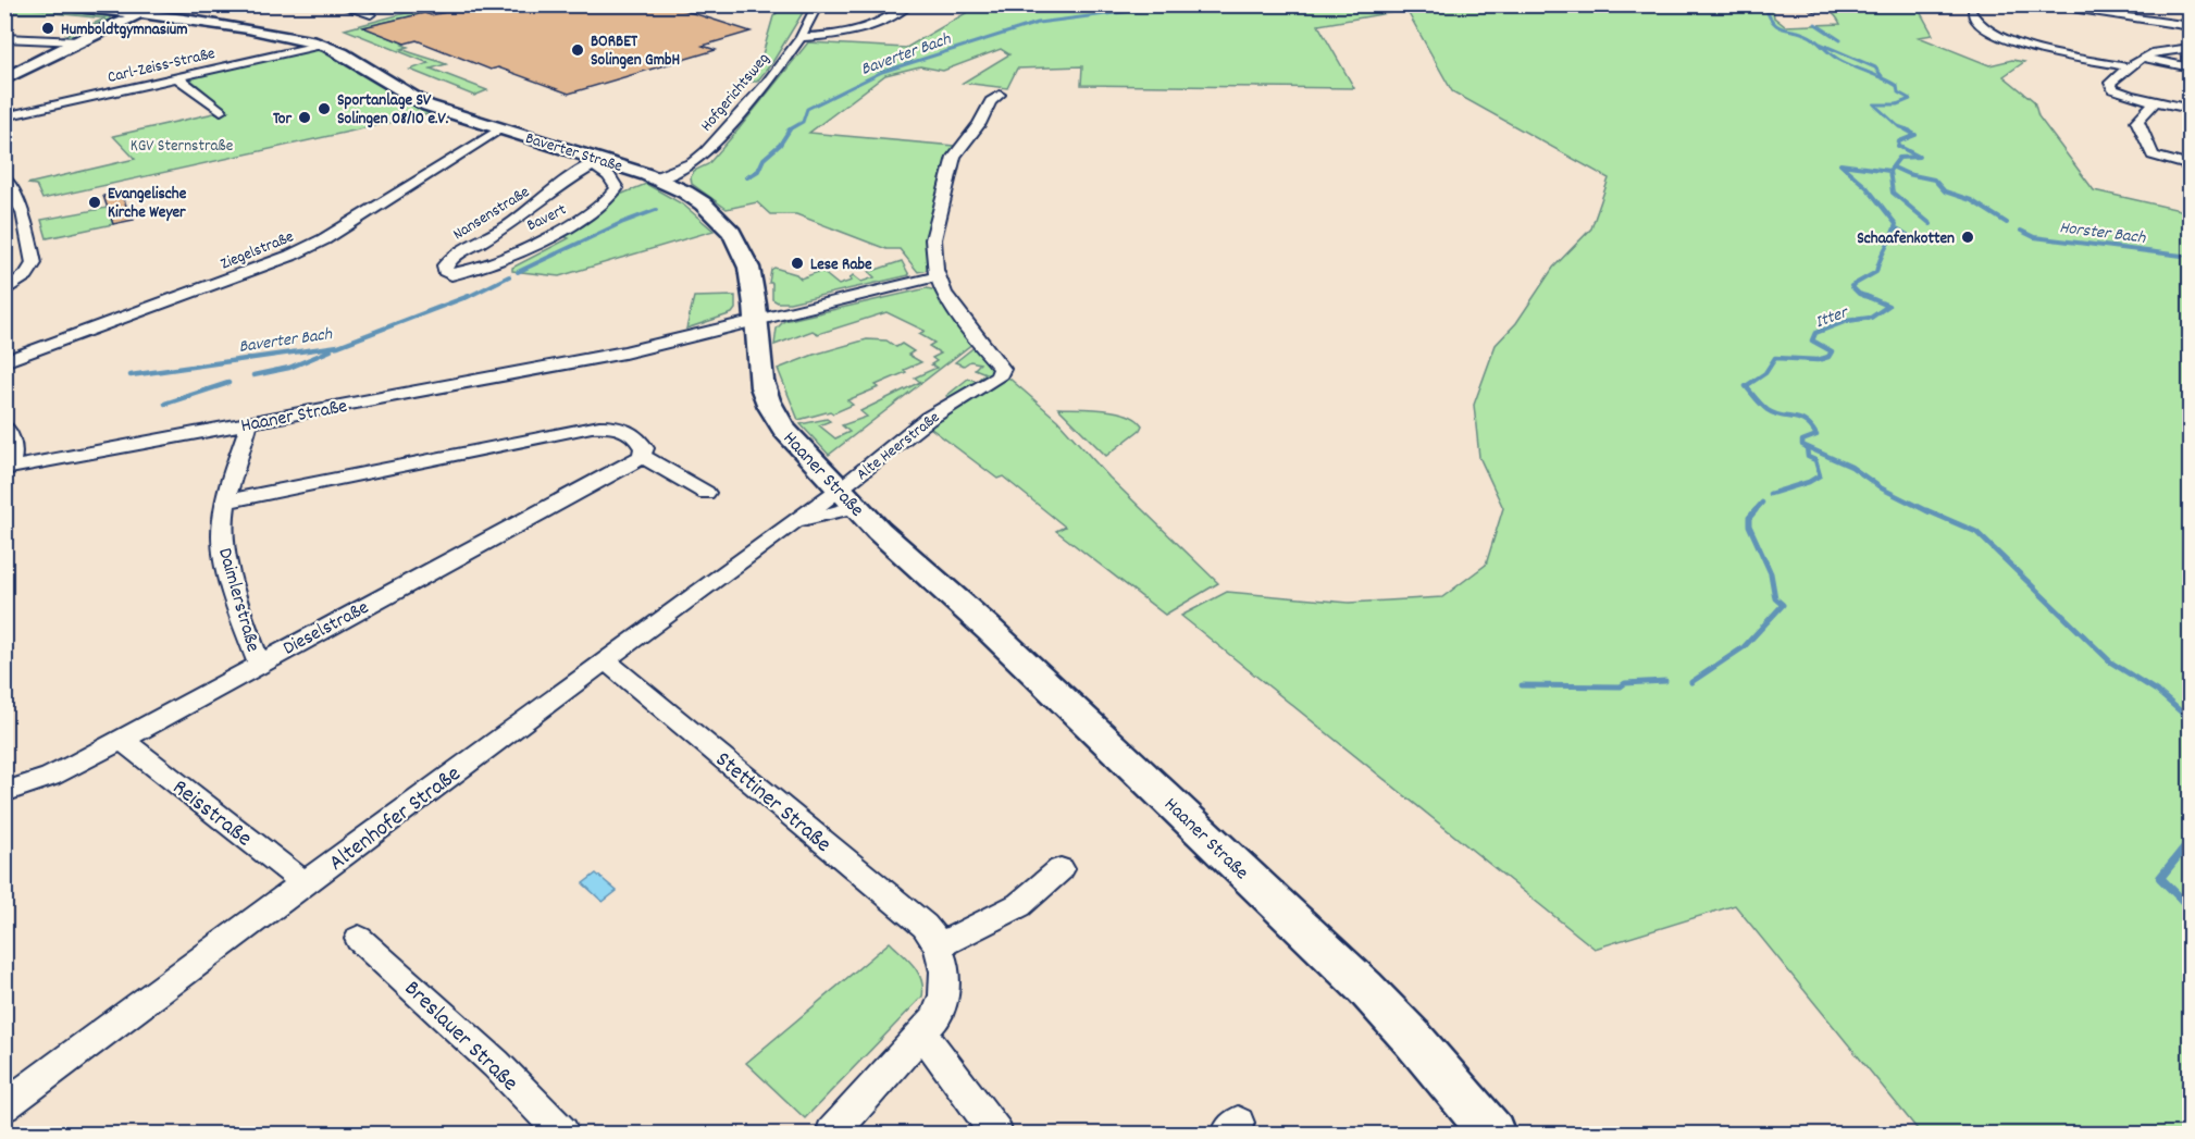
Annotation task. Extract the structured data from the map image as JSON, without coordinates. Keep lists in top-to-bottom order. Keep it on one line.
{"streets":{"main road":["Baverter Straße","Haaner Straße"],"street":["Carl-Zeiss-Straße","Hofgerichtsweg","Nansenstraße","Bavert","Ziegelstraße","Alte Heerstraße","Daimlerstraße","Dieselstraße","Stettiner Straße","Reisstraße","Altenhofer Straße","Breslauer Straße"]},"crossings":[["Carl-Zeiss-Straße","Baverter Straße"],["Hofgerichtsweg","Baverter Straße"],["Baverter Straße","Nansenstraße"],["Baverter Straße","Bavert"],["Baverter Straße","Ziegelstraße"],["Baverter Straße","Haaner Straße"],["Nansenstraße","Bavert"],["Haaner Straße","Alte Heerstraße"],["Haaner Straße","Daimlerstraße"],["Haaner Straße","Altenhofer Straße"],["Alte Heerstraße","Altenhofer Straße"],["Daimlerstraße","Dieselstraße"],["Dieselstraße","Reisstraße"],["Stettiner Straße","Altenhofer Straße"],["Reisstraße","Altenhofer Straße"]],"water":["Baverter Bach","Horster Bach","Itter"],"parks":["KGV Sternstraße"],"places":["Humboldtgymnasium","BORBET Solingen GmbH","Sportanlage SV Solingen 08/10 e.V.","Tor","Evangelische Kirche Weyer","Schaafenkotten","Lese Rabe"]}
